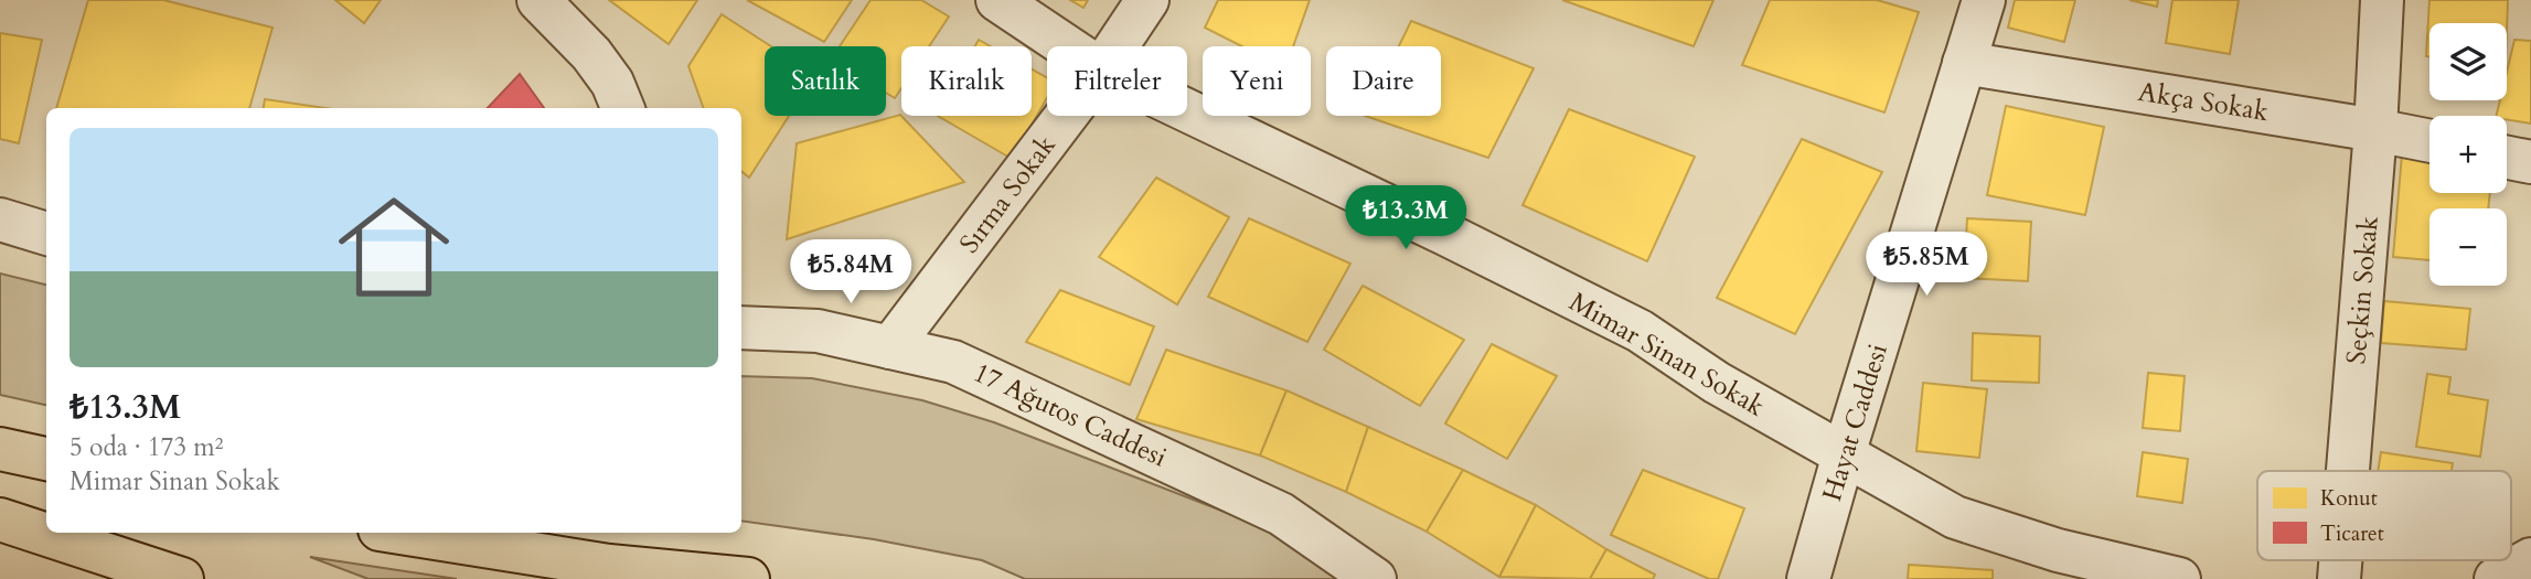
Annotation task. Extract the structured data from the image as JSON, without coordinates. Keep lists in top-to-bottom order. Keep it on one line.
{"streets":{"street":["Akça Sokak","Sırma Sokak","Seçkin Sokak","Mimar Sinan Sokak","17 Ağutos Caddesi","Hayat Caddesi"]},"crossings":[["Akça Sokak","Seçkin Sokak"],["Akça Sokak","Hayat Caddesi"],["Sırma Sokak","17 Ağutos Caddesi"],["Mimar Sinan Sokak","Hayat Caddesi"]],"legend":["Konut","Ticaret"],"page":{"map_buttons":["+","−"],"chip":["Satılık","Kiralık","Filtreler","Yeni","Daire"],"list":[{"name":"₺13.3M","note":"5 oda · 173 m² · Mimar Sinan Sokak"}],"price":["₺13.3M","₺5.85M","₺5.84M"]}}
